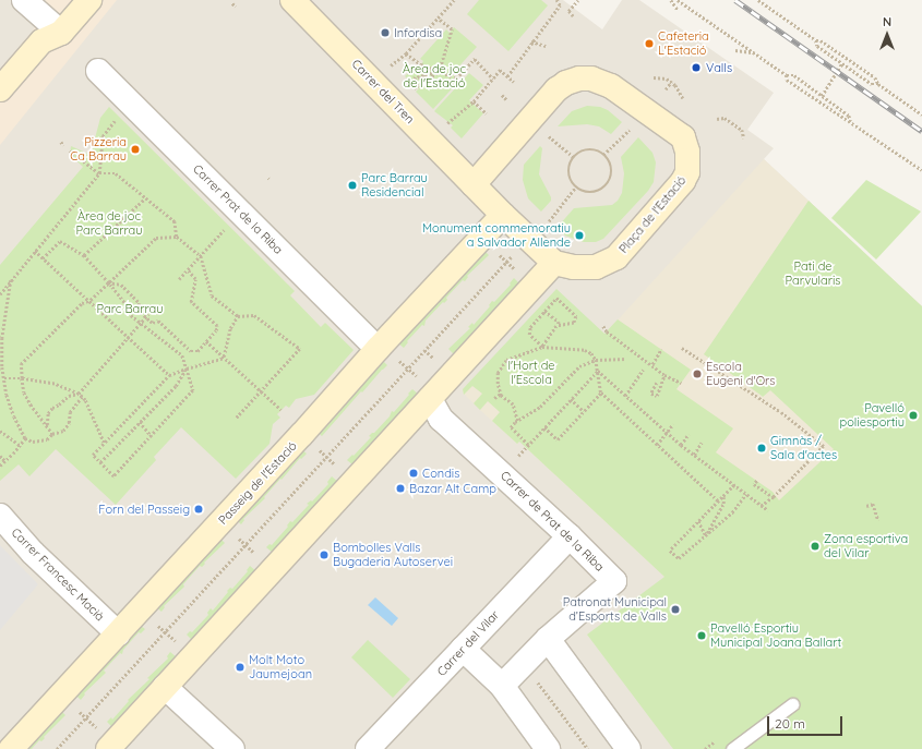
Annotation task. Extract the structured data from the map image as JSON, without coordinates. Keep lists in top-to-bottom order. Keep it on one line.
{"streets":{"street":["Carrer del Tren","Carrer Prat de la Riba","Plaça de l'Estació","Passeig de l'Estació","Carrer de Prat de la Riba","Carrer Francesc Macià","Carrer del Vilar"]},"crossings":[["Carrer del Tren","Plaça de l'Estació"],["Carrer Prat de la Riba","Passeig de l'Estació"],["Passeig de l'Estació","Carrer Francesc Macià"],["Carrer de Prat de la Riba","Carrer del Vilar"]],"parks":["Àrea de joc de l'Estació","Àrea de joc Parc Barrau","Pati de Parvularis","Parc Barrau","l'Hort de l'Escola"],"places":["Infordisa","Cafeteria L'Estació","Valls","Pizzeria Ca Barrau","Parc Barrau Residencial","Monument commemoratiu a Salvador Allende","Escola Eugeni d'Ors","Pavelló poliesportiu","Gimnàs / Sala d'actes","Condis","Bazar Alt Camp","Forn del Passeig","Zona esportiva del Vilar","Bombolles Valls Bugaderia Autoservei","Patronat Municipal d’Esports de Valls","Pavelló Esportiu Municipal Joana Ballart","Molt Moto Jaumejoan"],"scale_bar":"20 m","north":"top"}
